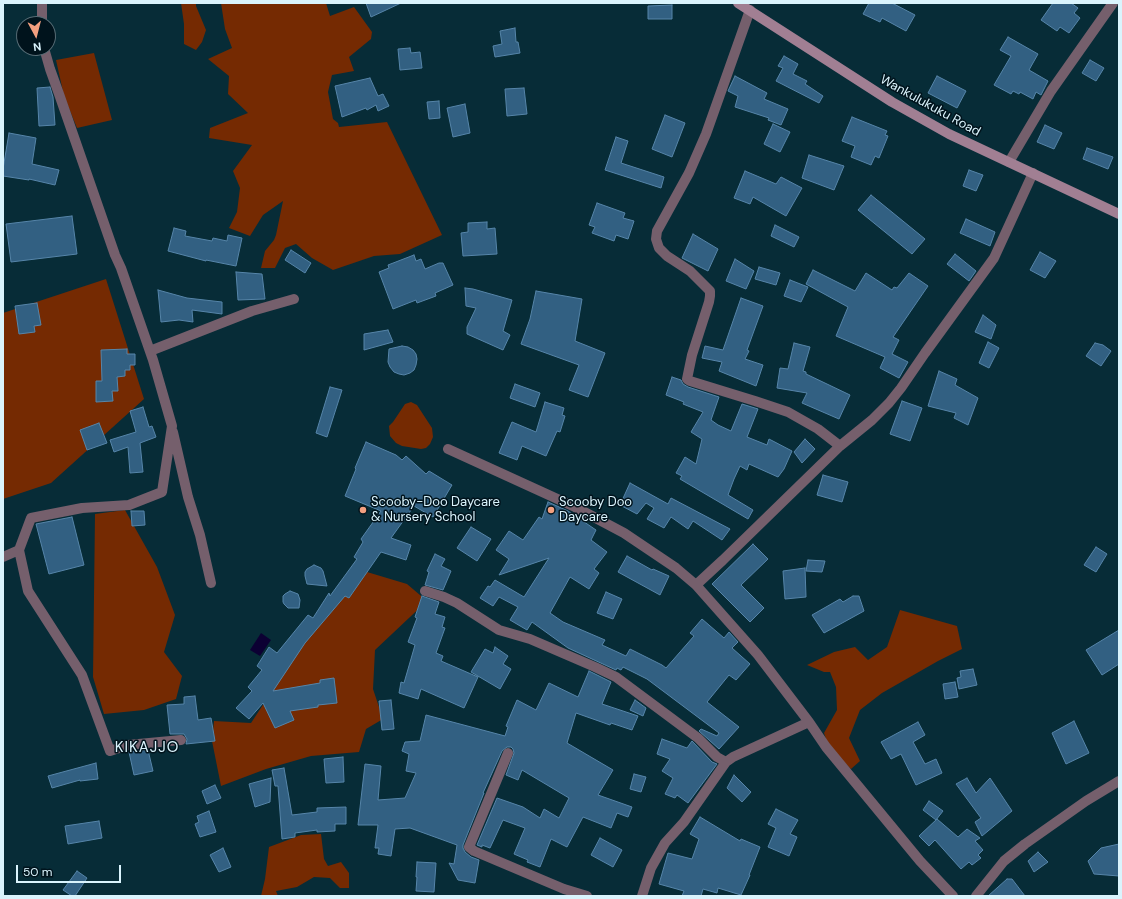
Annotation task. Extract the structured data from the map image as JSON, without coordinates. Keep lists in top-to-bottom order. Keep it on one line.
{"streets":{"main road":["Wankulukuku Road"]},"districts":["KIKAJJO"],"places":["Scooby-Doo Daycare & Nursery School","Scooby Doo Daycare"],"scale_bar":"50 m","north":"bottom"}
